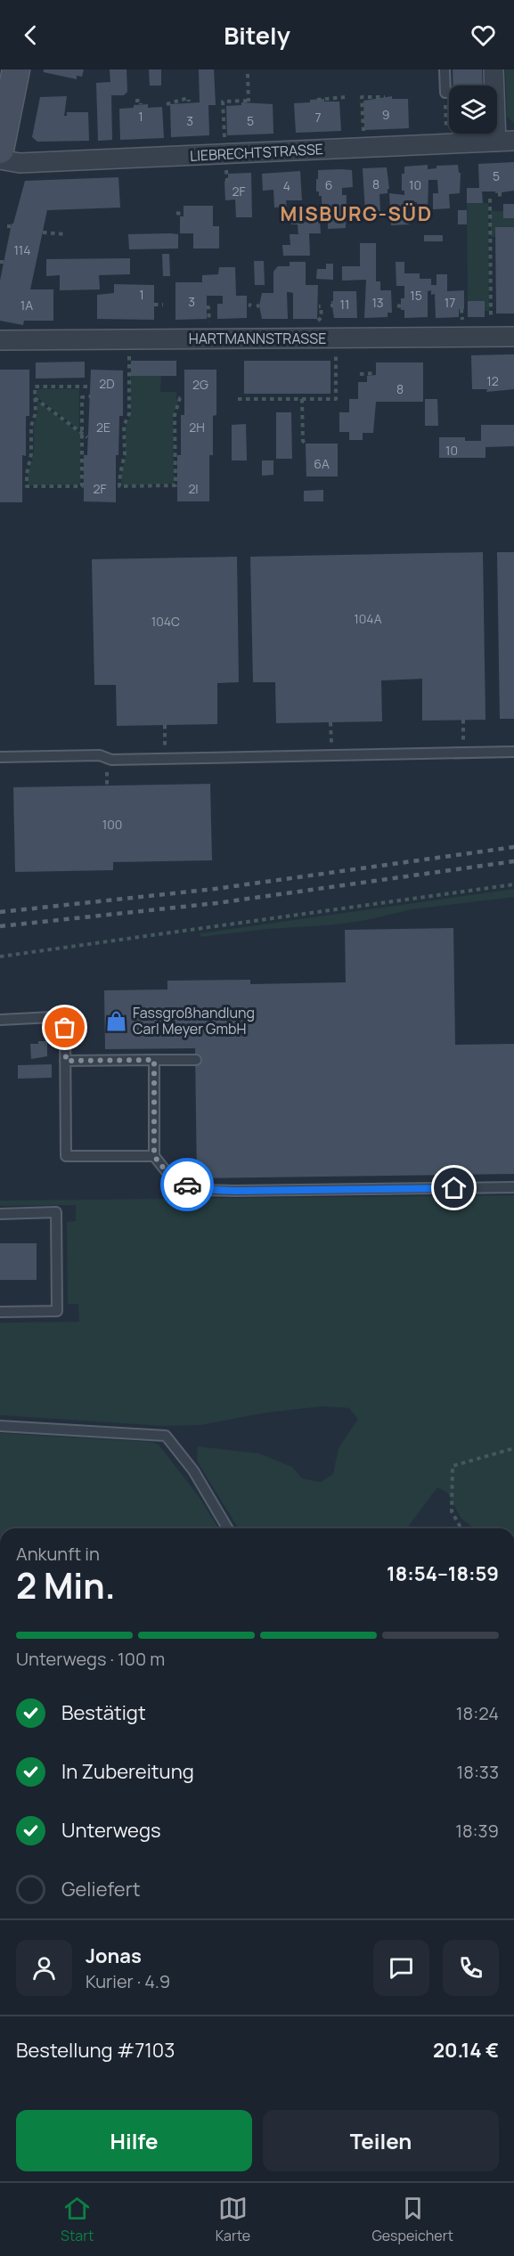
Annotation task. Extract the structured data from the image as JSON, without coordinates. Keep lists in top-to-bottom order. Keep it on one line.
{"streets":{"street":["LIEBRECHTSTRASSE","HARTMANNSTRASSE"]},"districts":["MISBURG-SÜD"],"places":{"shop":["Fassgroßhandlung Carl Meyer GmbH"]},"house_numbers":["9","1","7","3","5","5","8","6","10","4","2F","114","1","15","3","13","17","11","1A","12","2D","2G","8","2E","2H","10","6A","2F","2I","104A","104C","100"],"page":{"header":"Bitely","heading":["2 Min.","Ankunft in","18:54–18:59"],"panel":["Jonas","Kurier · 4.9","Bestellung #7103","20.14 €"],"bar":"Unterwegs · 100 m","list":[["Bestätigt","18:24"],["In Zubereitung","18:33"],["Unterwegs","18:39"],"Geliefert"],"buttons":["Hilfe","Teilen"],"tabs":["Start","Karte","Gespeichert"]}}
